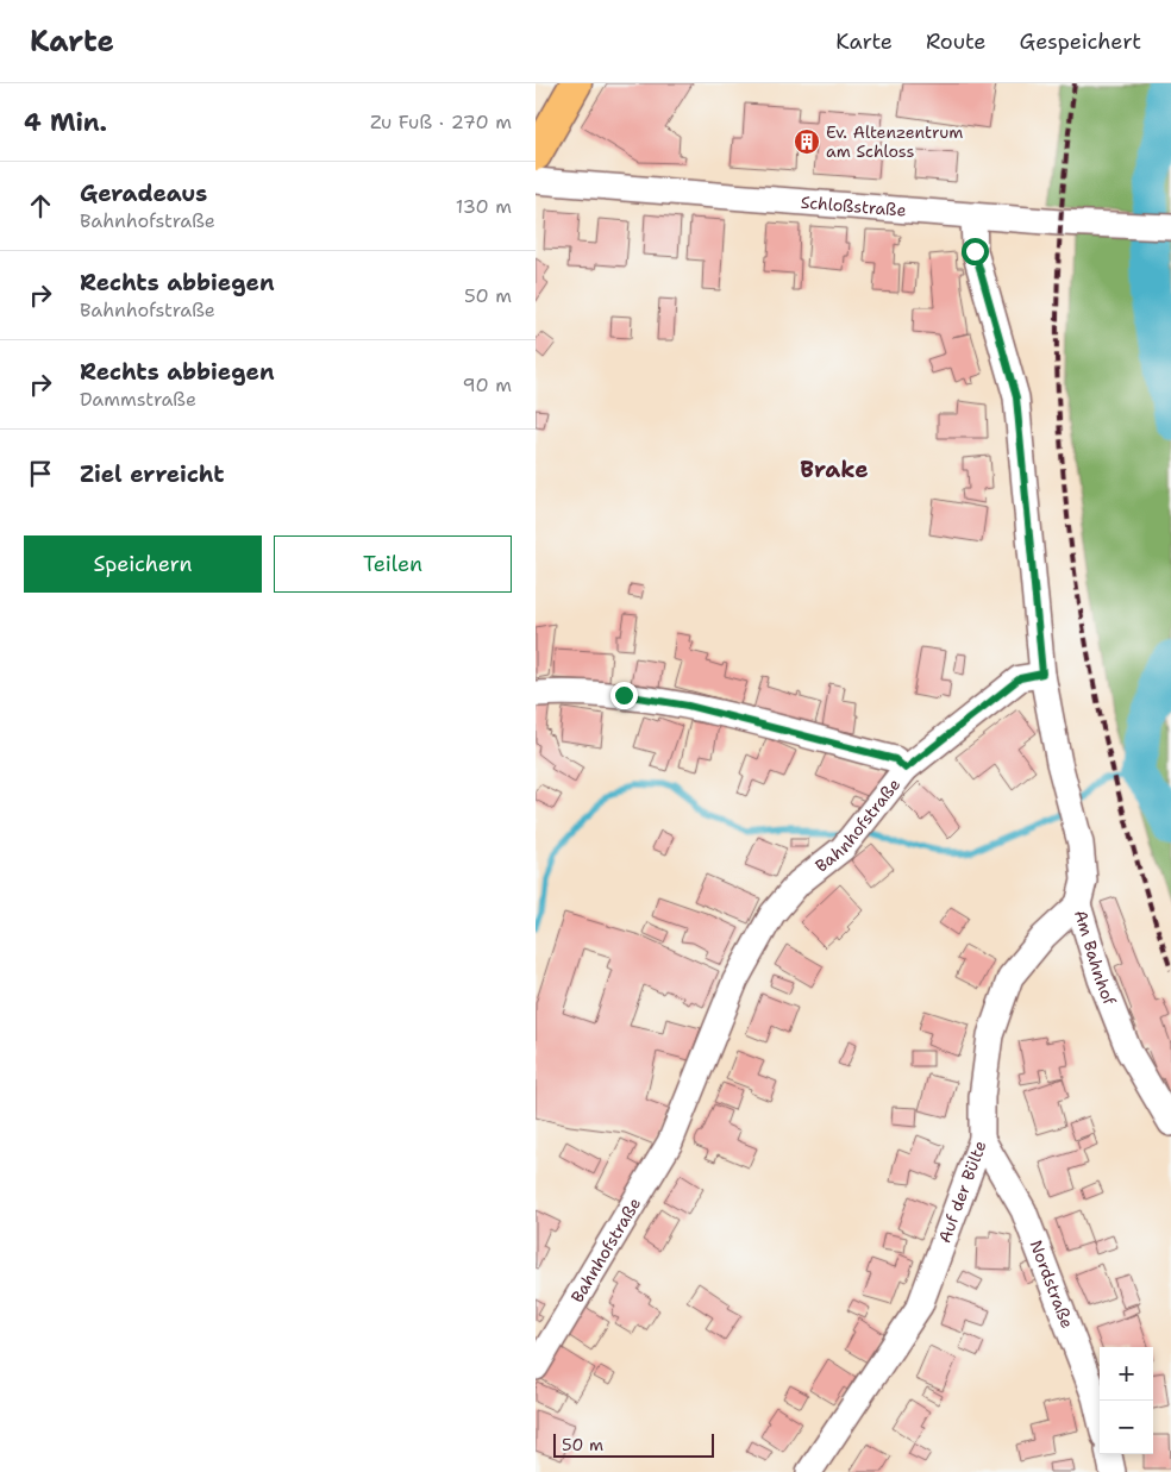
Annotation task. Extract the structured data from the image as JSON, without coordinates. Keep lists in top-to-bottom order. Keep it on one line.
{"streets":{"street":["Schloßstraße","Bahnhofstraße","Am Bahnhof","Auf der Bülte","Nordstraße"]},"crossings":[["Bahnhofstraße","Am Bahnhof"],["Am Bahnhof","Auf der Bülte"],["Auf der Bülte","Nordstraße"]],"districts":["Brake"],"places":{"building":["Ev. Altenzentrum am Schloss"]},"scale_bar":"50 m","page":{"header":"Karte","nav":["Karte","Route","Gespeichert"],"heading":["4 Min.","Zu Fuß · 270 m"],"list":[["Geradeaus","Bahnhofstraße","130 m"],["Rechts abbiegen","Bahnhofstraße","50 m"],["Rechts abbiegen","Dammstraße","90 m"],"Ziel erreicht"],"buttons":["Speichern","Teilen"],"map_buttons":["+","−"],"scale":"50 m"}}
